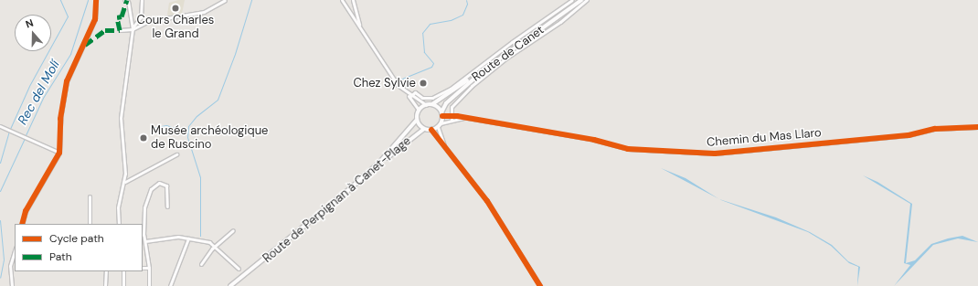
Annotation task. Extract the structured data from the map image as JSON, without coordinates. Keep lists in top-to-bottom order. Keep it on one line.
{"streets":{"main road":["Route de Canet","Route de Perpignan à Canet-Plage"],"street":["Chemin du Mas Llaro"]},"crossings":[["Route de Canet","Chemin du Mas Llaro"],["Route de Canet","Route de Perpignan à Canet-Plage"],["Chemin du Mas Llaro","Route de Perpignan à Canet-Plage"]],"water":["Rec del Molí"],"places":["Cours Charles le Grand","Chez Sylvie","Musée archéologique de Ruscino"],"legend":["Cycle path","Path"],"north":"top"}
